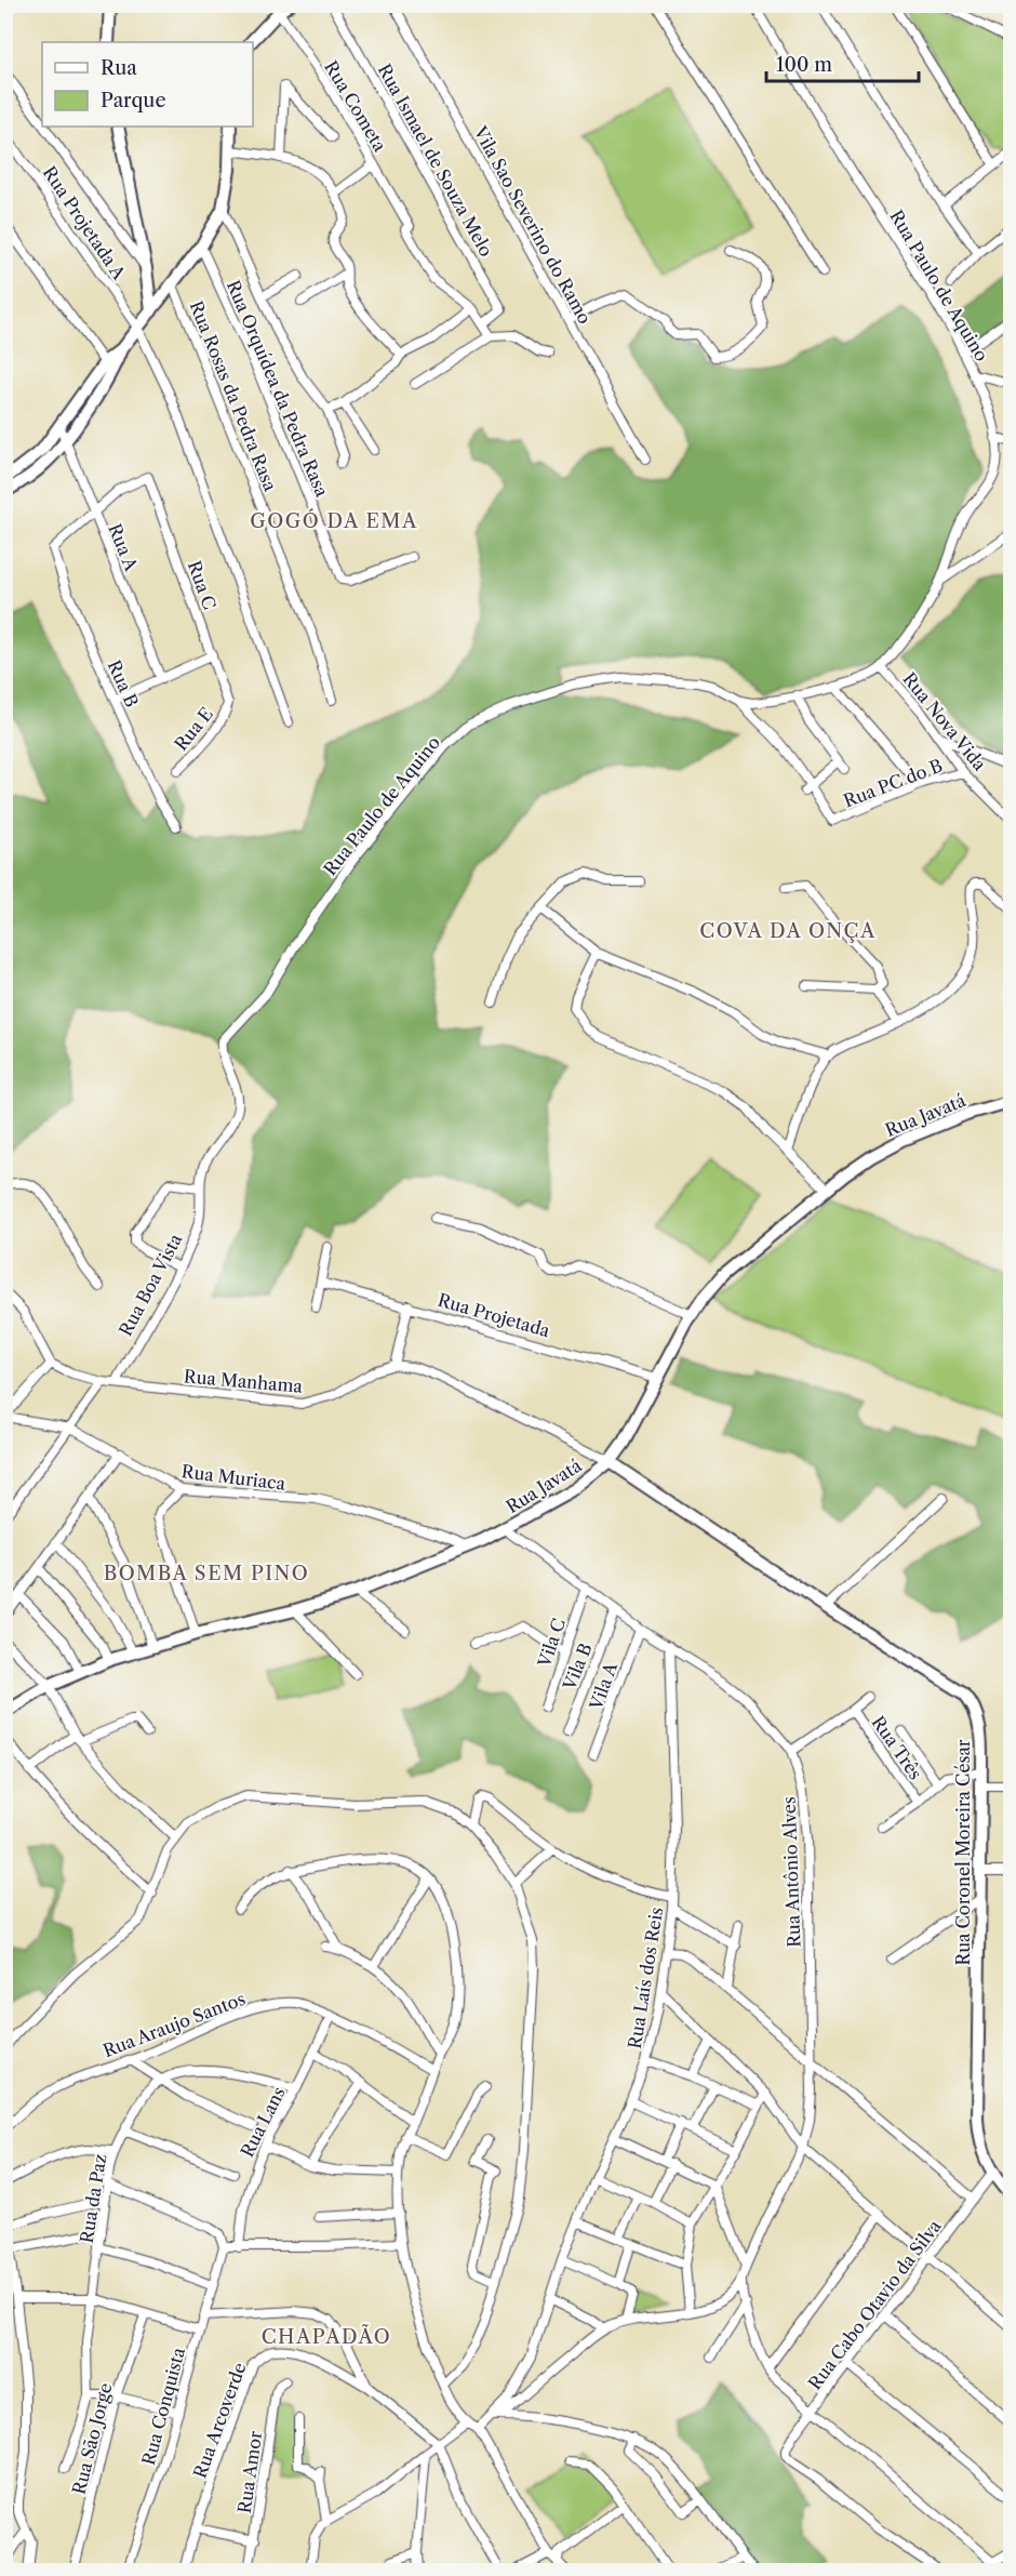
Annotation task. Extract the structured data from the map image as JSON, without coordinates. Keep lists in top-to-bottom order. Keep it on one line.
{"streets":{"street":["Rua Cometa","Rua Ismael de Souza Melo","Rua Projetada A","Vila Sao Severino do Ramo","Rua Paulo de Aquino","Rua Orquídea da Pedra Rasa","Rua Rosas da Pedra Rasa","Rua A","Rua C","Rua B","Rua Nova Vida","Rua E","Rua PC do B","Rua Javatá","Rua Boa Vista","Rua Projetada","Rua Manhama","Rua Muriaca","Vila C","Vila B","Vila A","Rua Três","Rua Coronel Moreira César","Rua Antônio Alves","Rua Laís dos Reis","Rua Araujo Santos","Rua Lans","Rua da Paz","Rua Cabo Otavio da Silva","Rua Conquista","Rua Arcoverde","Rua São Jorge","Rua Amor"]},"crossings":[["Rua Cometa","Rua Ismael de Souza Melo"],["Rua Paulo de Aquino","Rua Nova Vida"],["Rua Paulo de Aquino","Rua Boa Vista"],["Rua A","Rua C"],["Rua A","Rua B"],["Rua C","Rua B"],["Rua C","Rua E"],["Rua Nova Vida","Rua PC do B"],["Rua Javatá","Rua Projetada"],["Rua Javatá","Rua Muriaca"],["Rua Javatá","Rua Coronel Moreira César"],["Rua Javatá","Rua Antônio Alves"],["Rua Boa Vista","Rua Manhama"],["Vila C","Rua Antônio Alves"],["Vila B","Rua Antônio Alves"],["Vila A","Rua Antônio Alves"],["Rua Coronel Moreira César","Rua Cabo Otavio da Silva"],["Rua Antônio Alves","Rua Laís dos Reis"],["Rua Araujo Santos","Rua Lans"]],"districts":["GOGÓ DA EMA","COVA DA ONÇA","BOMBA SEM PINO","CHAPADÃO"],"legend":["Rua","Parque"],"scale_bar":"100 m"}
